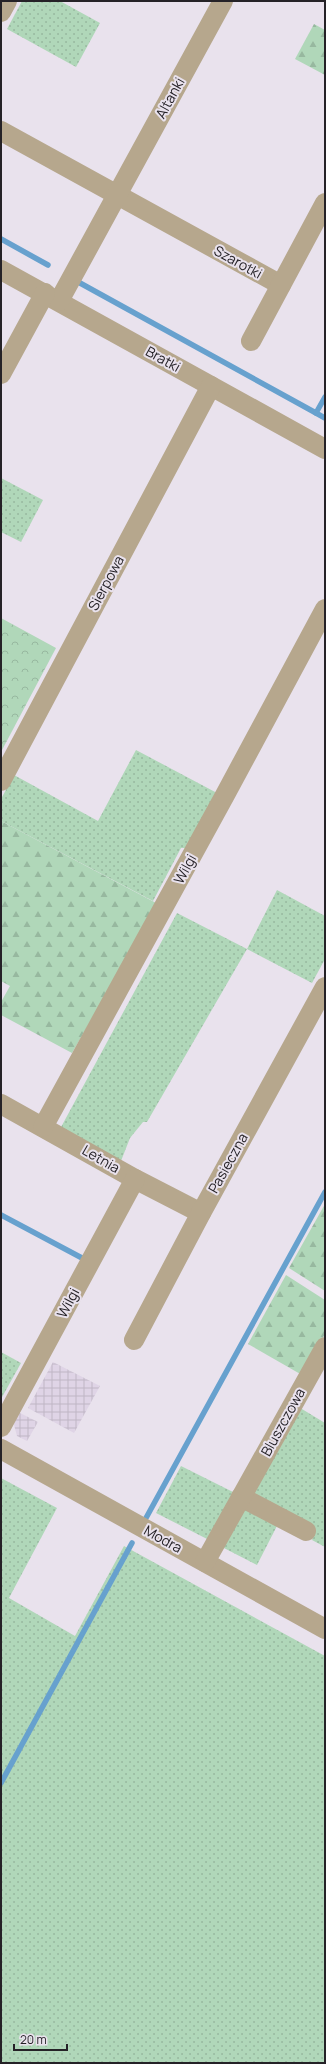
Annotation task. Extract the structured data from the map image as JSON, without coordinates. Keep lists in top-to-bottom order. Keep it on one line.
{"streets":{"street":["Altanki","Szarotki","Bratki","Sierpowa","Wilgi","Letnia","Pasieczna","Bluszczowa","Modra"]},"crossings":[["Altanki","Szarotki"],["Altanki","Bratki"],["Bratki","Sierpowa"],["Wilgi","Letnia"],["Letnia","Pasieczna"],["Bluszczowa","Modra"]],"scale_bar":"20 m"}
